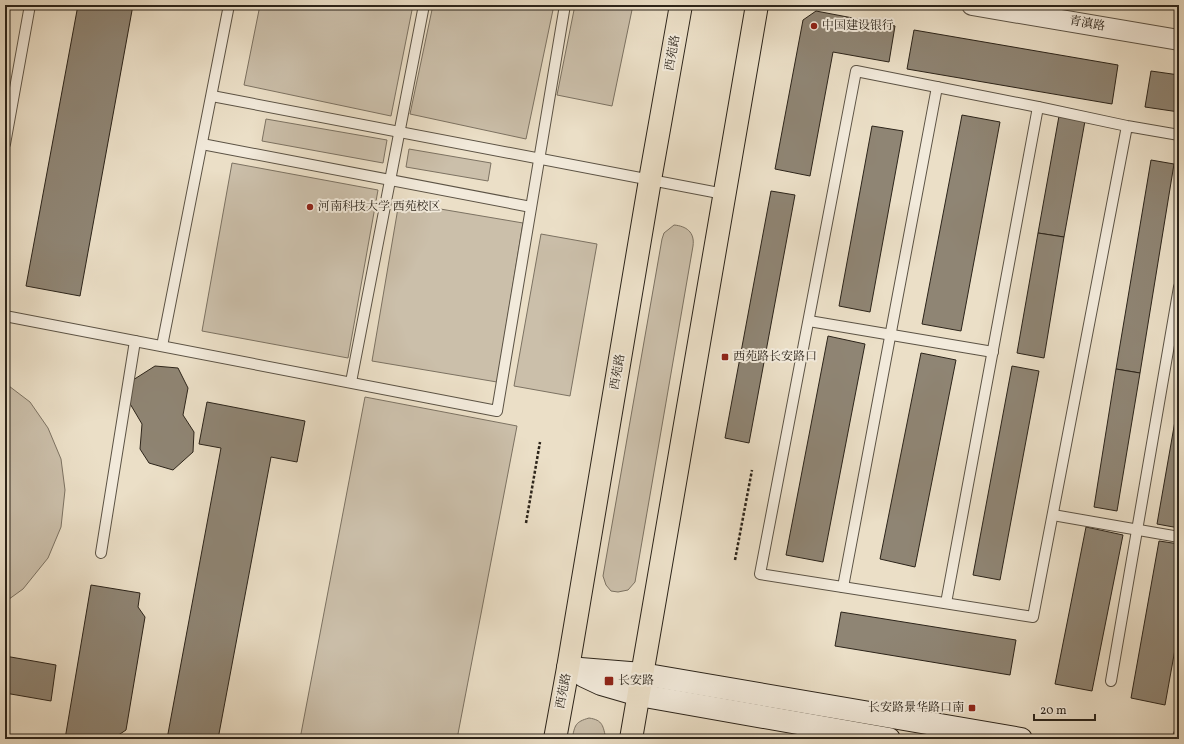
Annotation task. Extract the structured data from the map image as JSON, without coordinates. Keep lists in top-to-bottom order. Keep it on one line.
{"streets":{"main road":["西苑路"],"street":["青滇路"]},"places":{"other":["中国建设银行","河南科技大学 西苑校区"],"transit":["西苑路长安路口","长安路","长安路景华路口南"]},"scale_bar":"20 m"}
